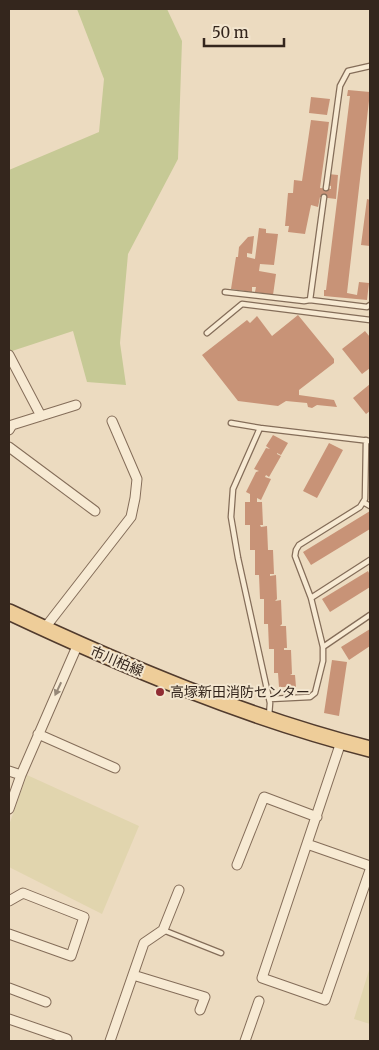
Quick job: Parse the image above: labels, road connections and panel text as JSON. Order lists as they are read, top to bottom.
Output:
{
  "streets": {
    "main road": ["市川柏線"]
  },
  "places": ["高塚新田消防センター"],
  "scale_bar": "50 m"
}
